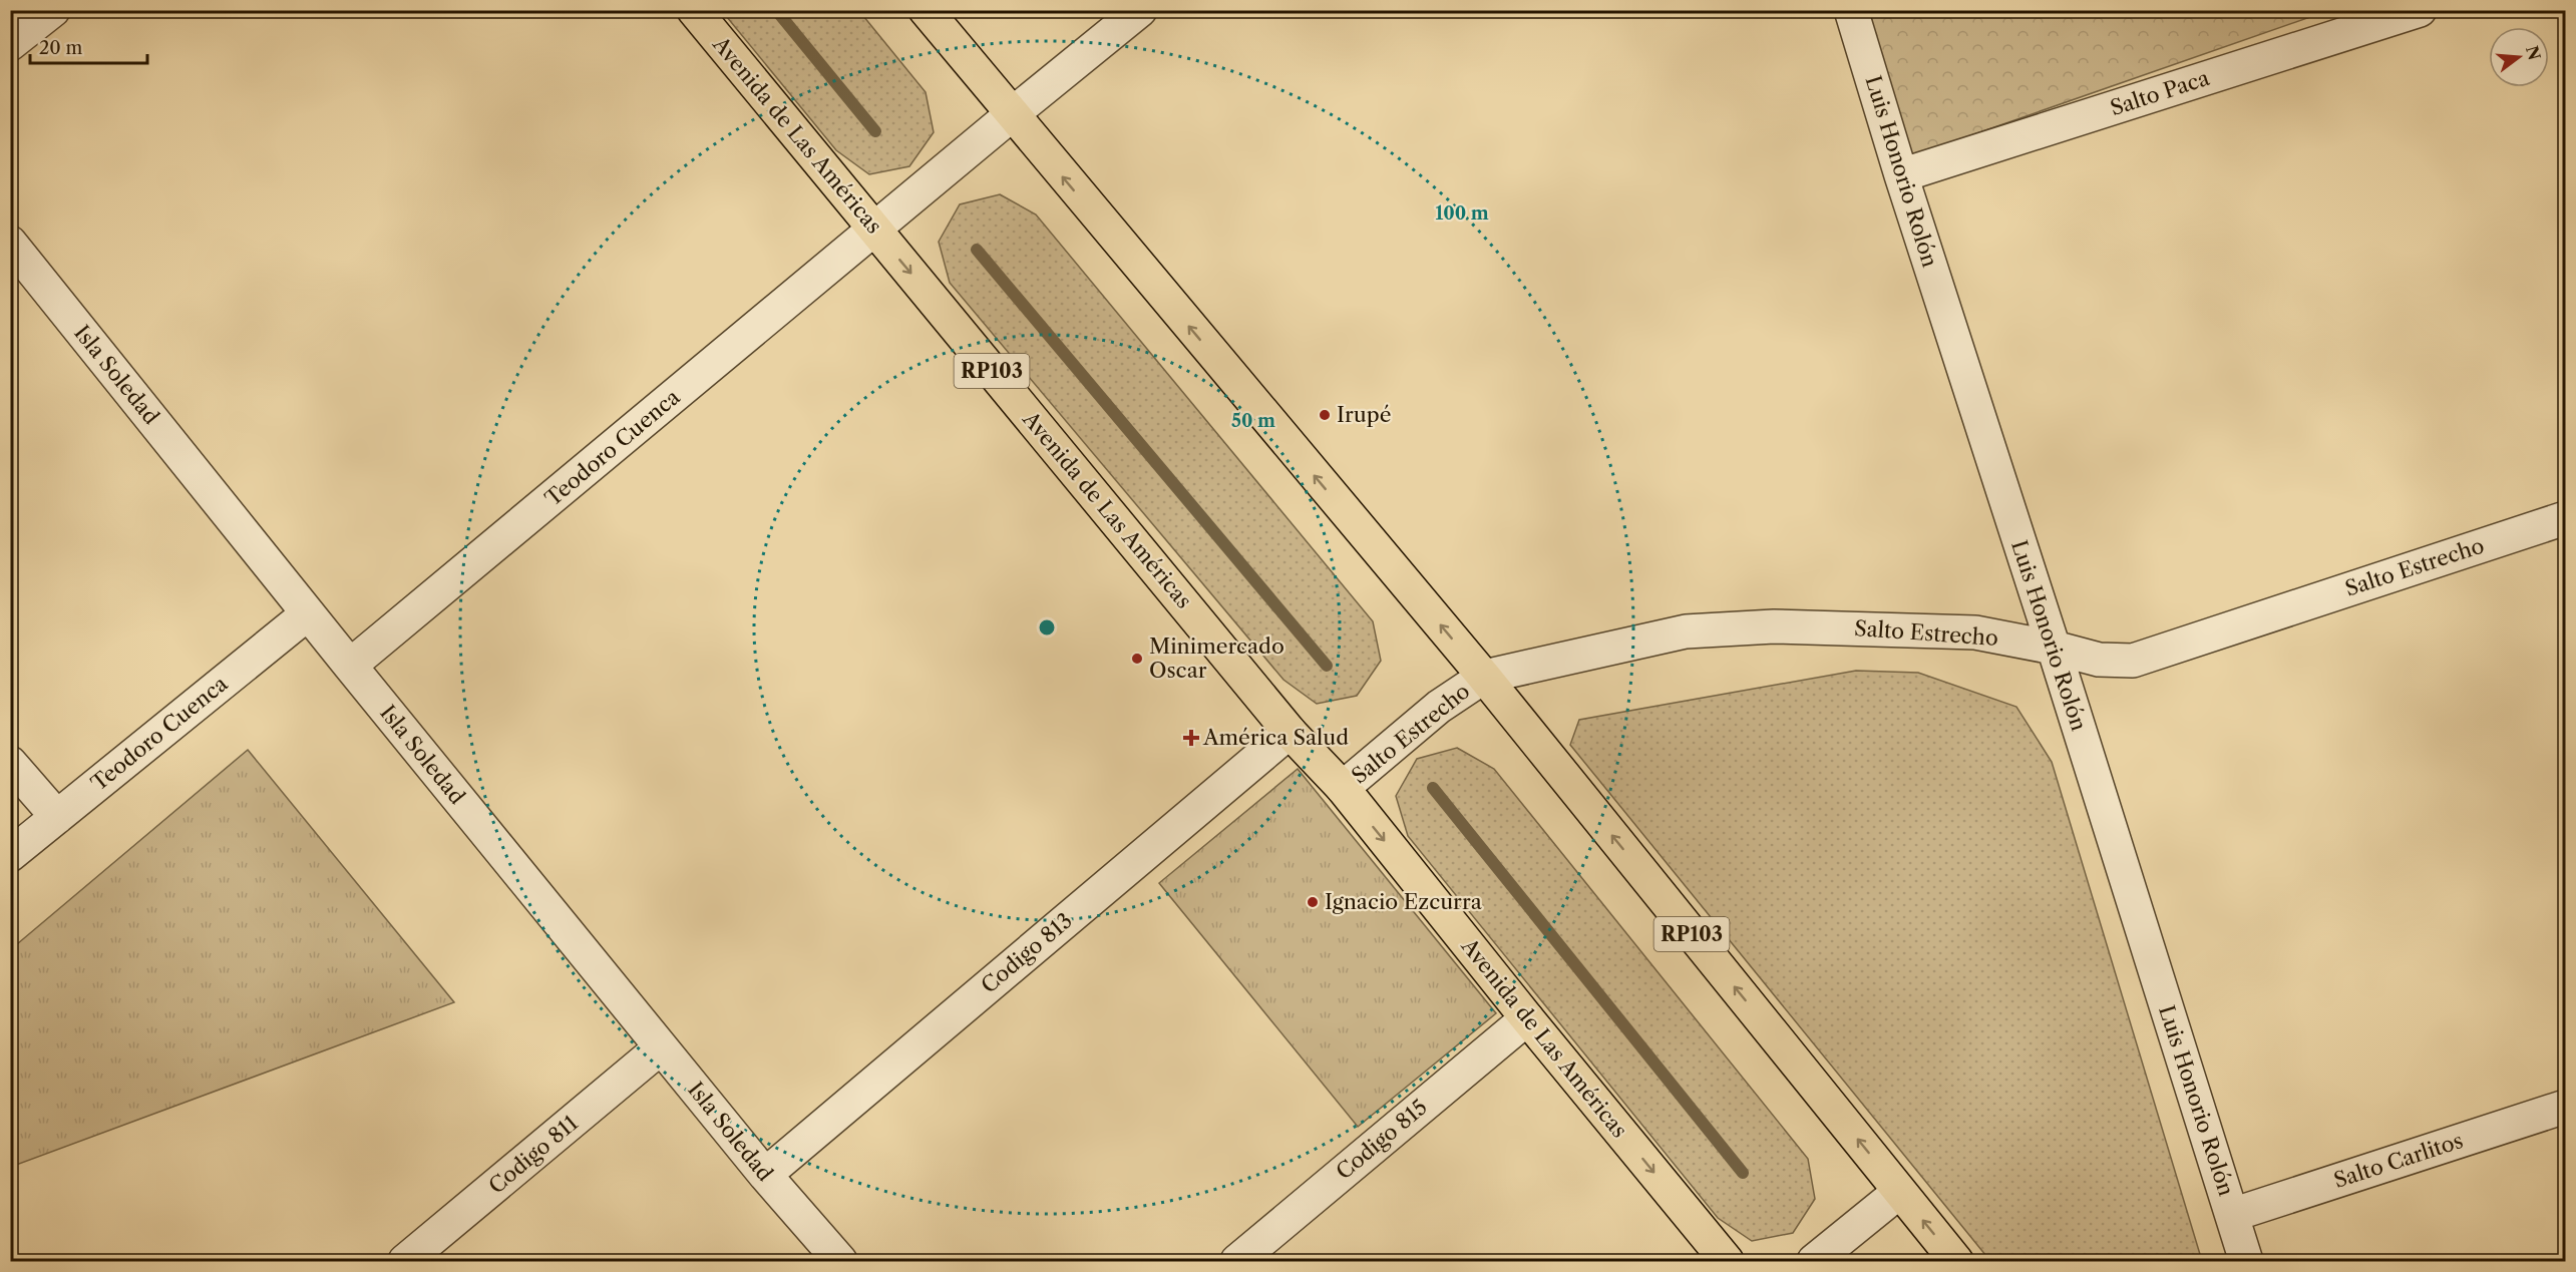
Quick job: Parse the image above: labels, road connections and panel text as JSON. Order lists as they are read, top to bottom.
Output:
{
  "streets": {
    "main road": ["Avenida de Las Américas", "RP103"],
    "street": [
      "Salto Paca",
      "Luis Honorio Rolón",
      "Isla Soledad",
      "Teodoro Cuenca",
      "Salto Estrecho",
      "Codigo 813",
      "Codigo 815",
      "Codigo 811",
      "Salto Carlitos"
    ]
  },
  "crossings": [
    ["Salto Paca", "Luis Honorio Rolón"],
    ["Avenida de Las Américas", "Teodoro Cuenca"],
    ["Avenida de Las Américas", "Salto Estrecho"],
    ["Avenida de Las Américas", "Codigo 813"],
    ["Avenida de Las Américas", "Codigo 815"],
    ["Luis Honorio Rolón", "Salto Estrecho"],
    ["Luis Honorio Rolón", "Salto Carlitos"],
    ["RP103", "Teodoro Cuenca"],
    ["RP103", "Salto Estrecho"],
    ["Isla Soledad", "Teodoro Cuenca"],
    ["Isla Soledad", "Codigo 813"],
    ["Isla Soledad", "Codigo 811"]
  ],
  "places": {
    "other": ["Irupé", "Minimercado Oscar", "Ignacio Ezcurra"],
    "health": ["América Salud"]
  },
  "scale_bar": "20 m",
  "north": "right",
  "rings": ["100 m", "50 m"]
}
